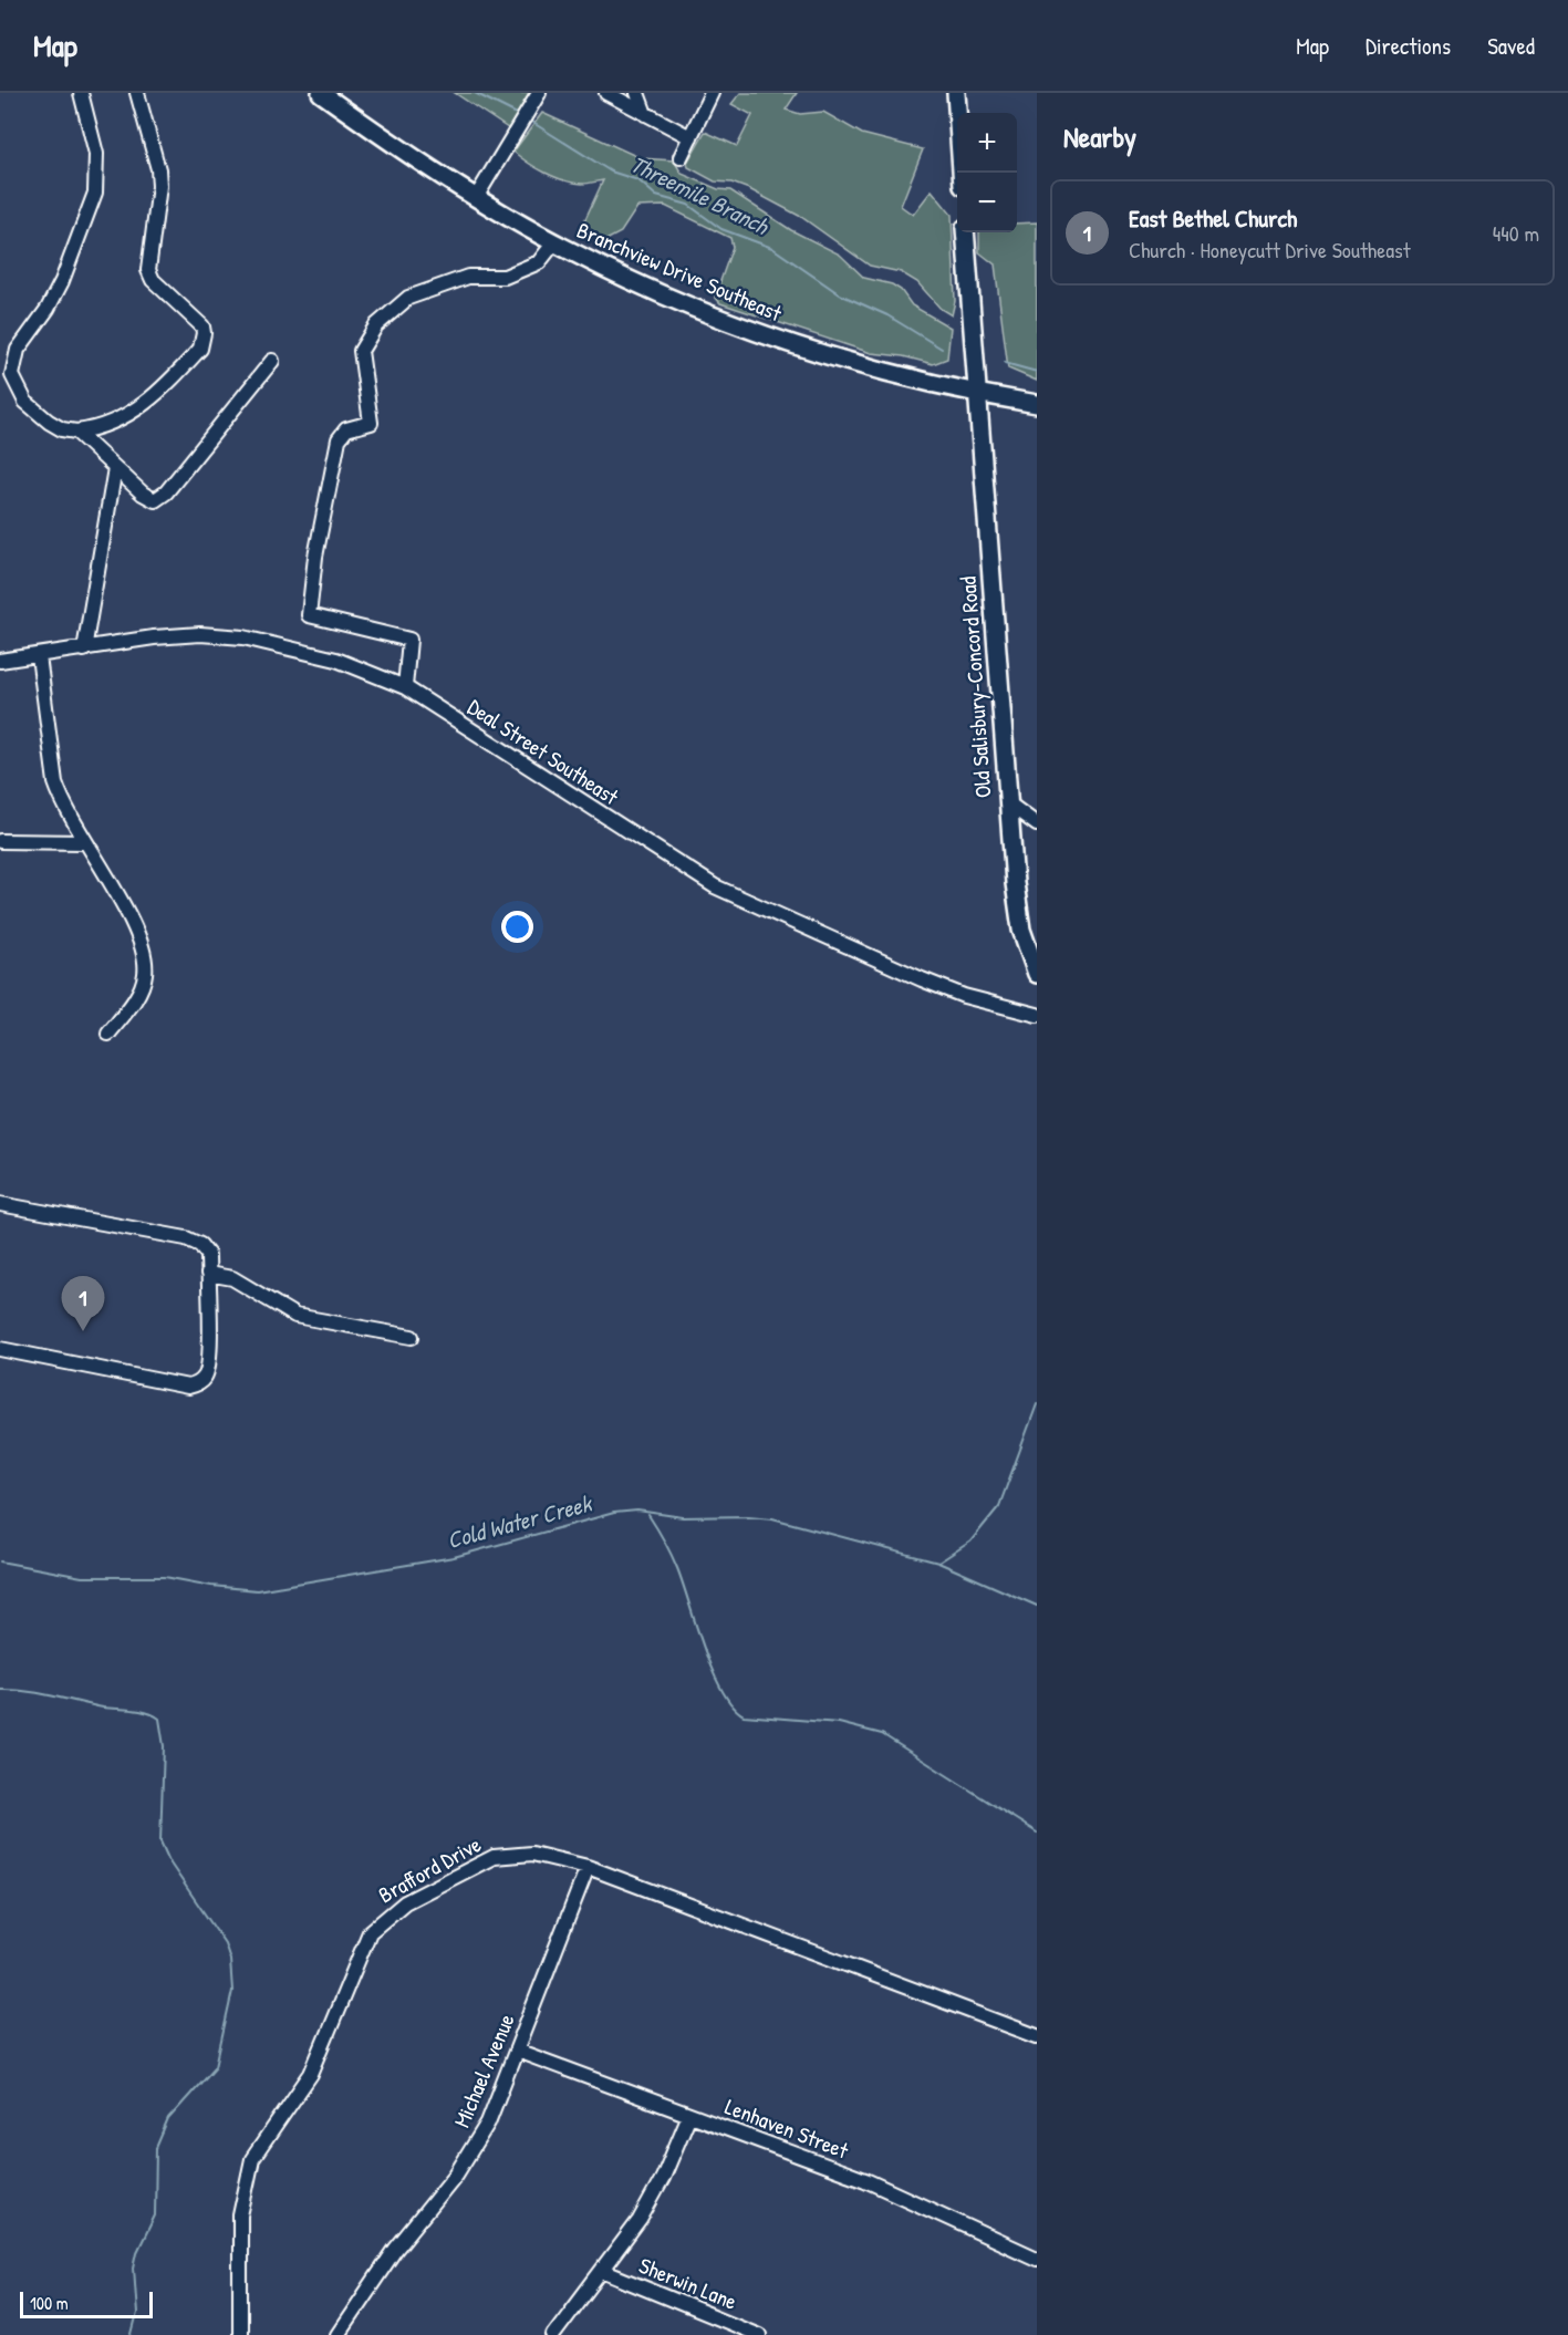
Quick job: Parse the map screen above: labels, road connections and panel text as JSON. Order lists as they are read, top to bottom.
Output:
{
  "streets": {
    "main road": ["Branchview Drive Southeast", "Old Salisbury-Concord Road"],
    "street": [
      "Deal Street Southeast",
      "Brafford Drive",
      "Michael Avenue",
      "Lenhaven Street",
      "Sherwin Lane"
    ]
  },
  "crossings": [
    ["Branchview Drive Southeast", "Old Salisbury-Concord Road"],
    ["Brafford Drive", "Michael Avenue"],
    ["Michael Avenue", "Lenhaven Street"]
  ],
  "water": ["Threemile Branch", "Cold Water Creek"],
  "scale_bar": "100 m",
  "page": {
    "header": "Map",
    "nav": ["Map", "Directions", "Saved"],
    "heading": "Nearby",
    "map_buttons": ["+", "−"],
    "list": [
      {
        "mark": "1",
        "name": "East Bethel Church",
        "note": "Church · Honeycutt Drive Southeast",
        "value": "440 m"
      }
    ],
    "pins": "1",
    "scale": "100 m"
  }
}
